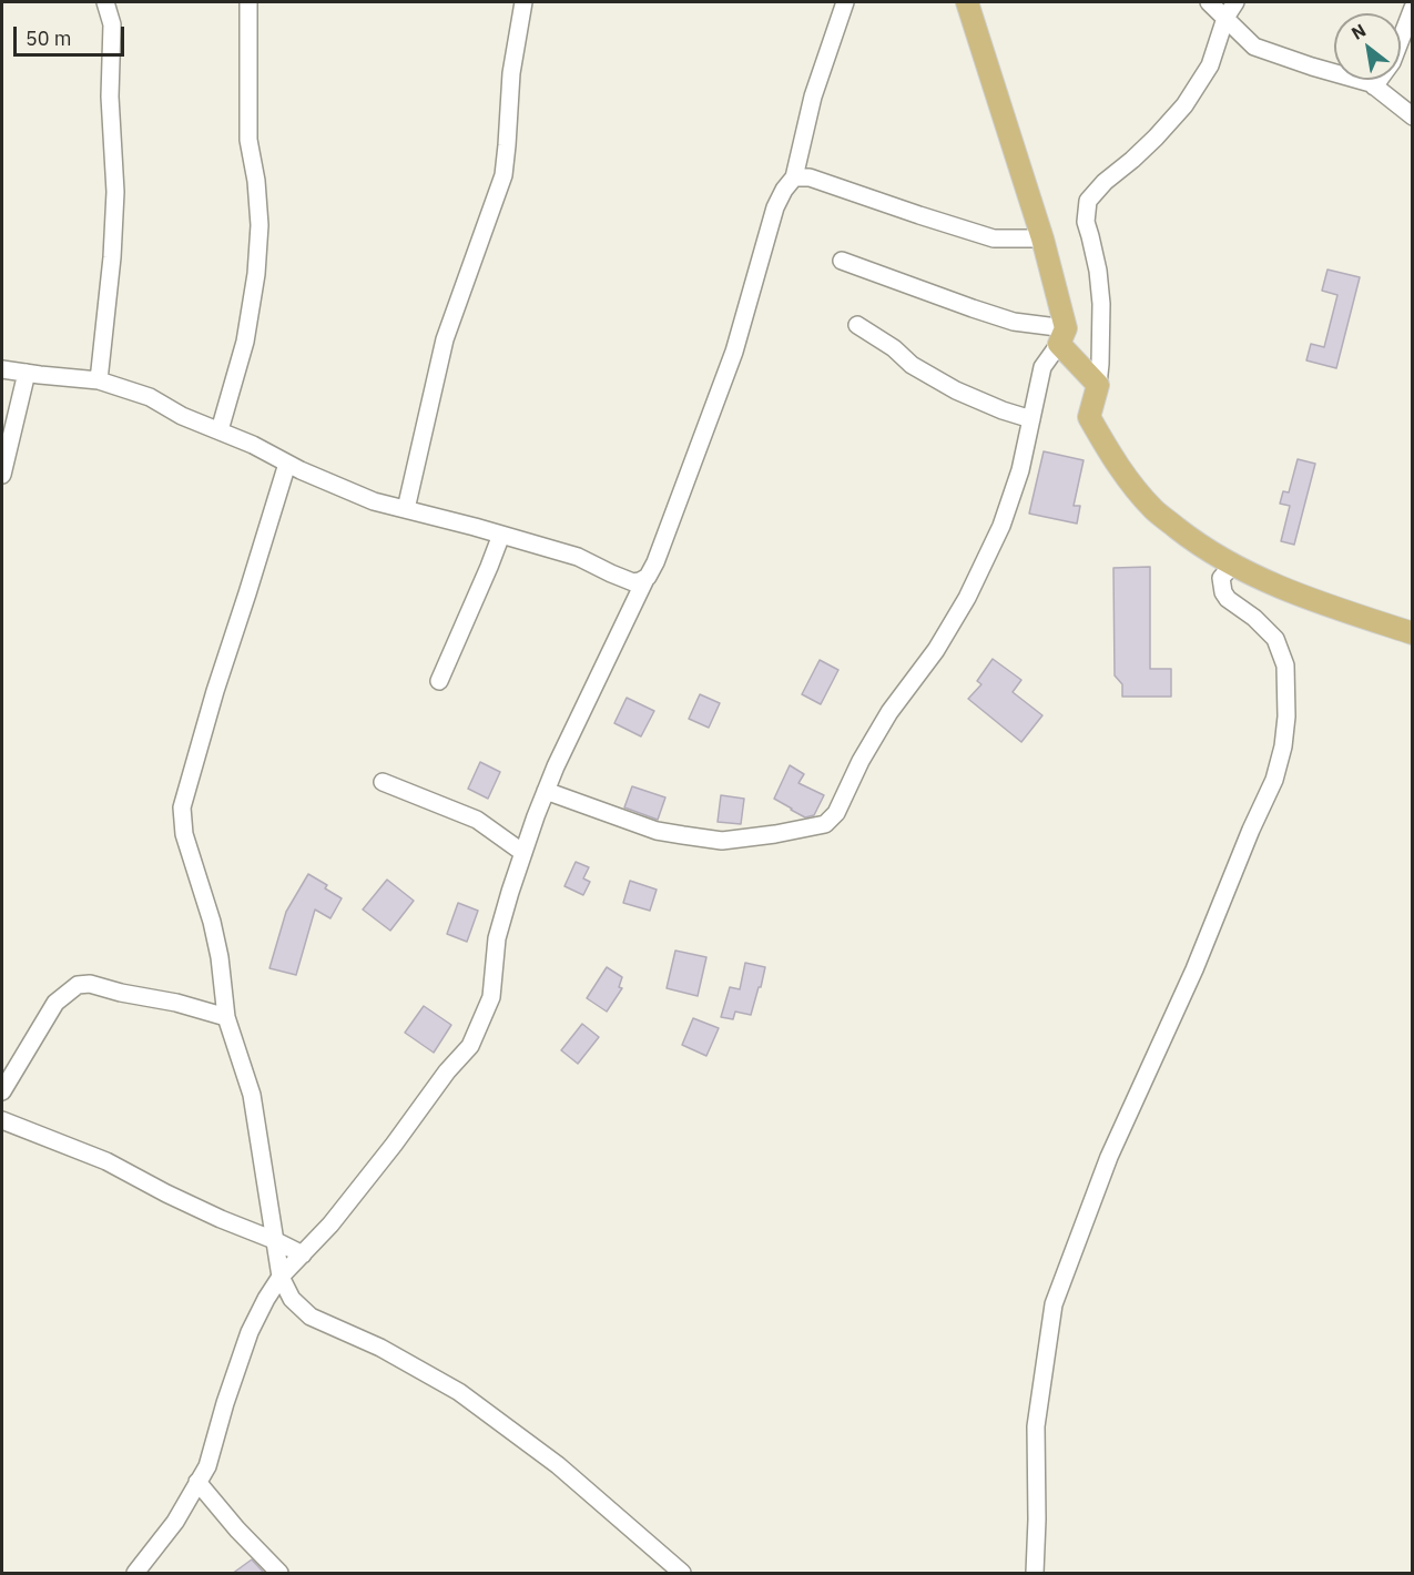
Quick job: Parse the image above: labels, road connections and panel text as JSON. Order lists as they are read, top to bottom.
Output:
{
  "scale_bar": "50 m",
  "north": "top left"
}
